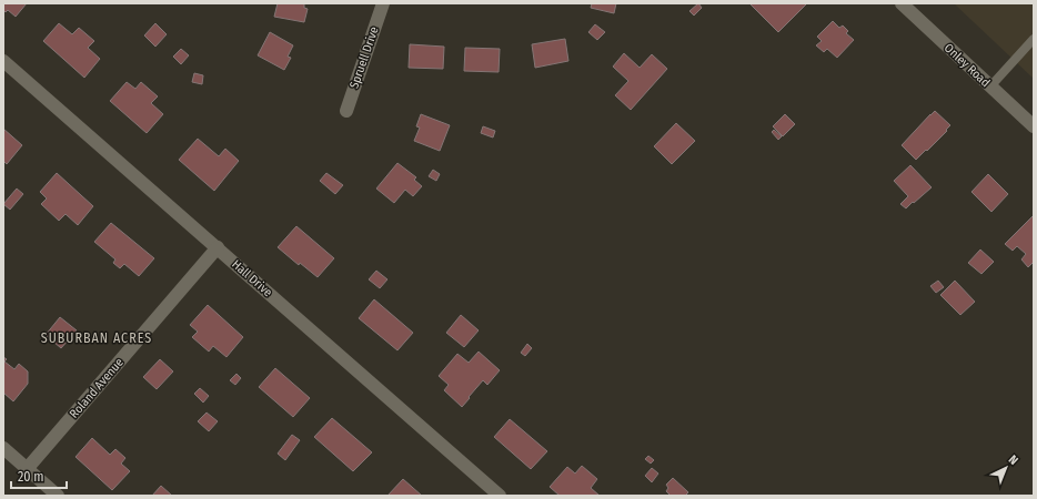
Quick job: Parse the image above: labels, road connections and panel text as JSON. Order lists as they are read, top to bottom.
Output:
{
  "streets": {
    "street": [
      "Spruell Drive",
      "Onley Road",
      "Hall Drive",
      "Roland Avenue"
    ]
  },
  "crossings": [
    ["Hall Drive", "Roland Avenue"]
  ],
  "districts": ["SUBURBAN ACRES"],
  "scale_bar": "20 m",
  "north": "top right"
}
